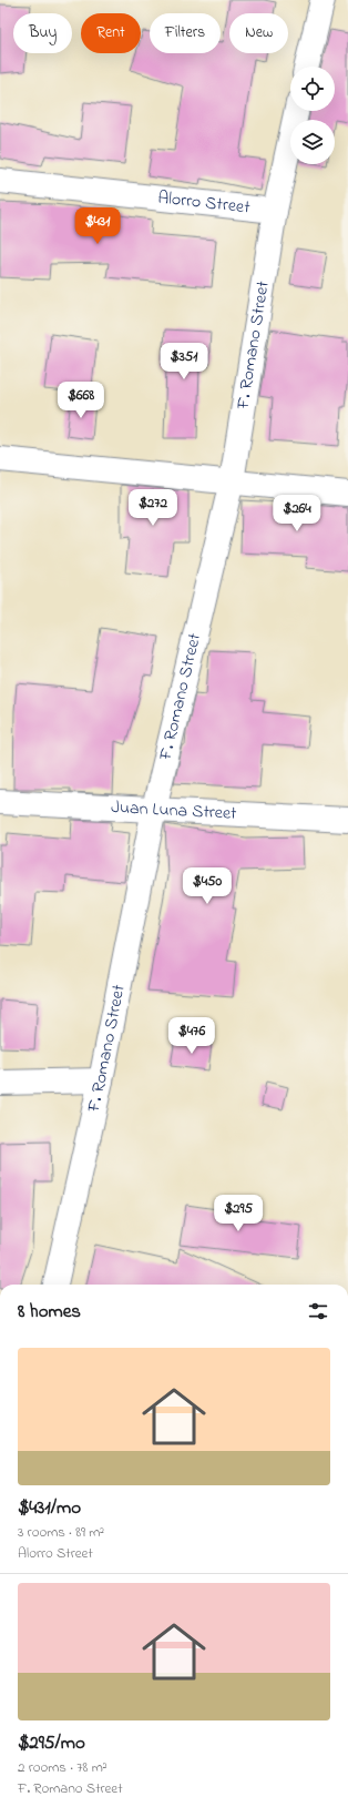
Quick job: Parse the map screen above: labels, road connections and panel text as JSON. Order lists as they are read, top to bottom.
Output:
{
  "streets": {
    "street": ["Alorro Street", "F. Romano Street", "Juan Luna Street"]
  },
  "crossings": [
    ["Alorro Street", "F. Romano Street"],
    ["F. Romano Street", "Juan Luna Street"]
  ],
  "page": {
    "chip": [
      "Buy",
      "Rent",
      "Filters",
      "New"
    ],
    "price": [
      "$431",
      "$351",
      "$668",
      "$272",
      "$264",
      "$450",
      "$476",
      "$295"
    ],
    "heading": "8 homes",
    "list": [
      {
        "name": "$431/mo",
        "note": "3 rooms · 89 m² · Alorro Street"
      },
      {
        "name": "$295/mo",
        "note": "2 rooms · 78 m² · F. Romano Street"
      }
    ]
  }
}
